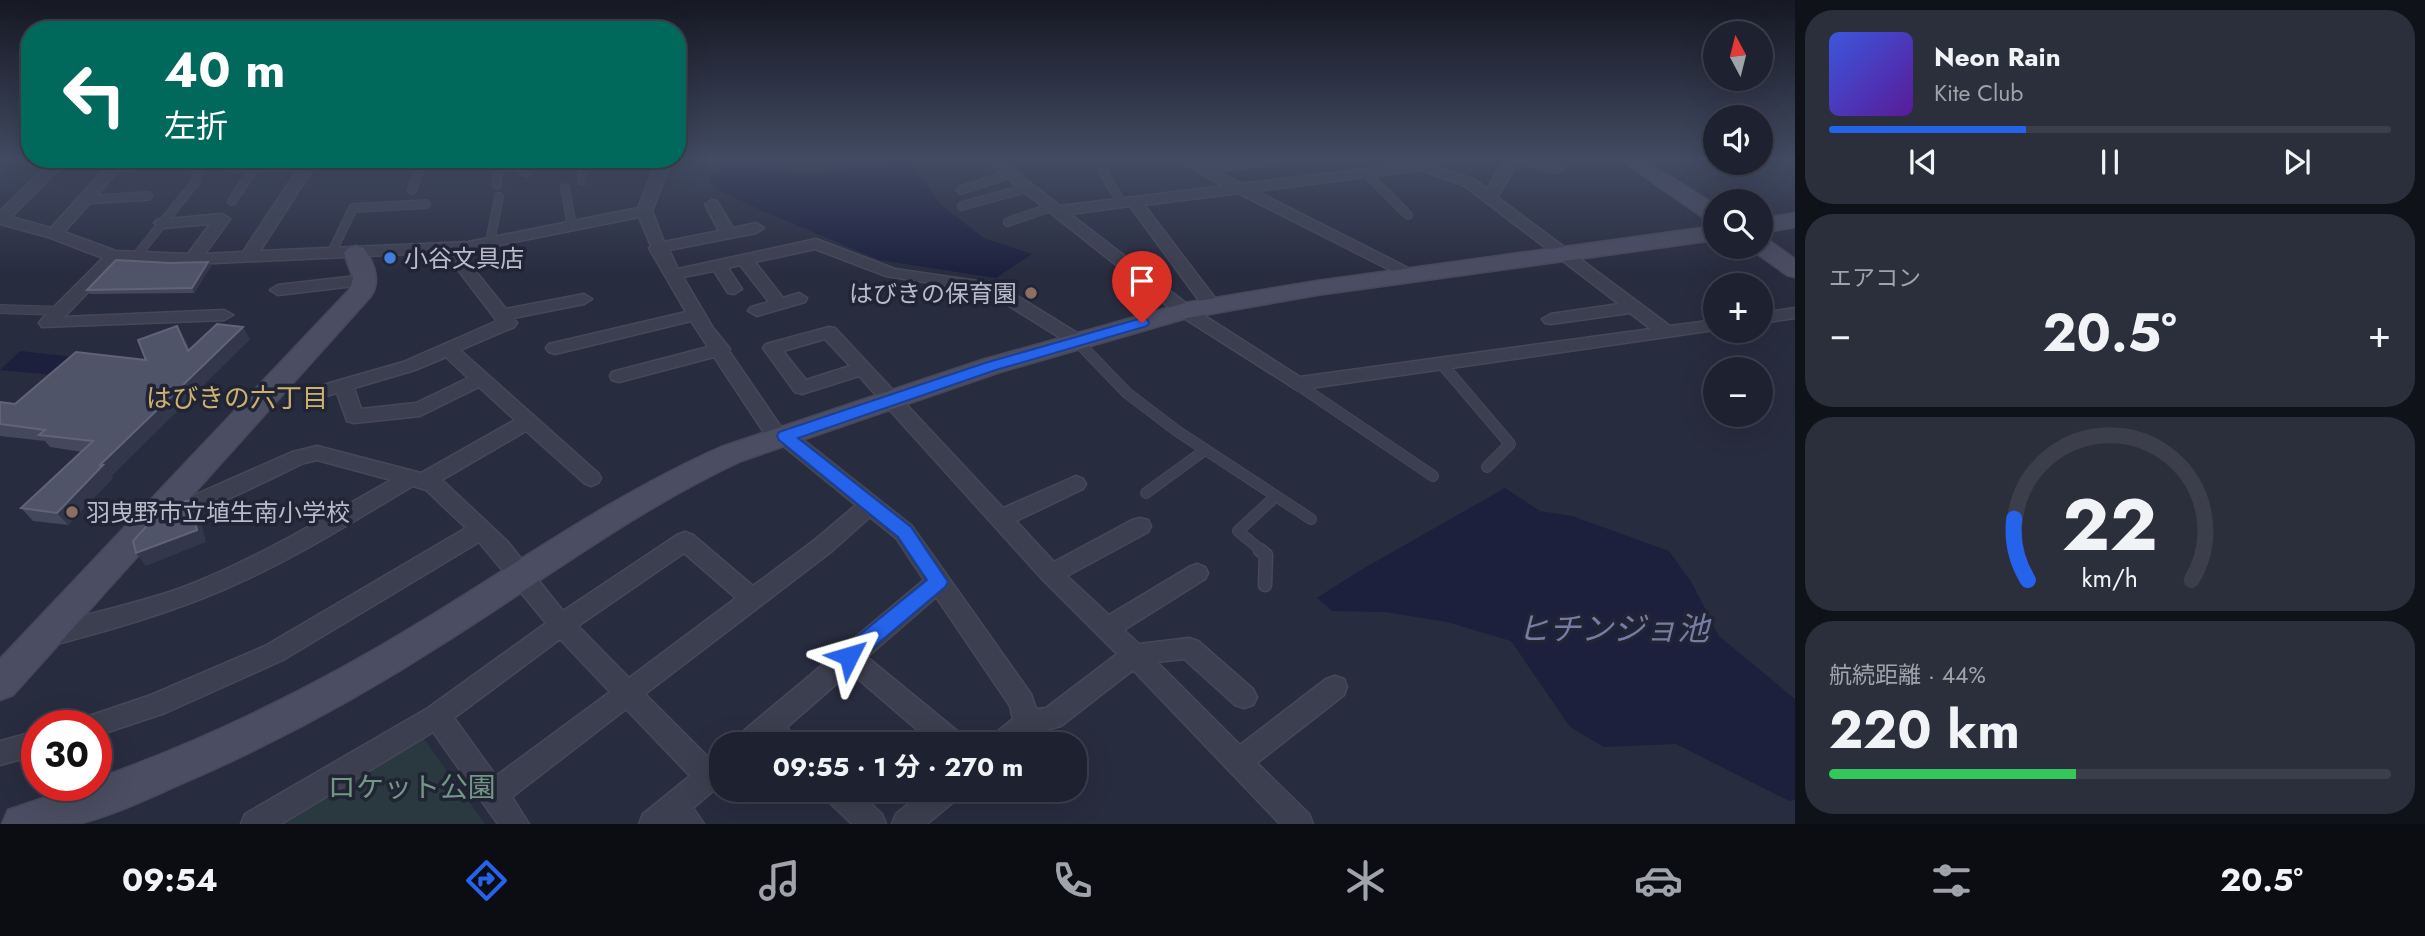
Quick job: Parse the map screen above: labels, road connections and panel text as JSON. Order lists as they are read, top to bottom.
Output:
{
  "districts": ["はびきの六丁目"],
  "water": ["ヒチンジョ池"],
  "parks": ["ロケット公園"],
  "places": ["小谷文具店", "はびきの保育園", "羽曳野市立埴生南小学校"],
  "north": "top",
  "page": {
    "map_buttons": ["+", "−"],
    "turn": ["40 m", "左折"],
    "song": ["Neon Rain", "Kite Club"],
    "tile": [
      "エアコン",
      ["航続距離 · 44%", "220 km"]
    ],
    "heat": ["−", "20.5°", "+"],
    "limit": "30",
    "trip": "09:55 · 1 分 · 270 m",
    "tabs": ["09:54", "20.5°"],
    "gauge": ["22", "km/h"]
  }
}
